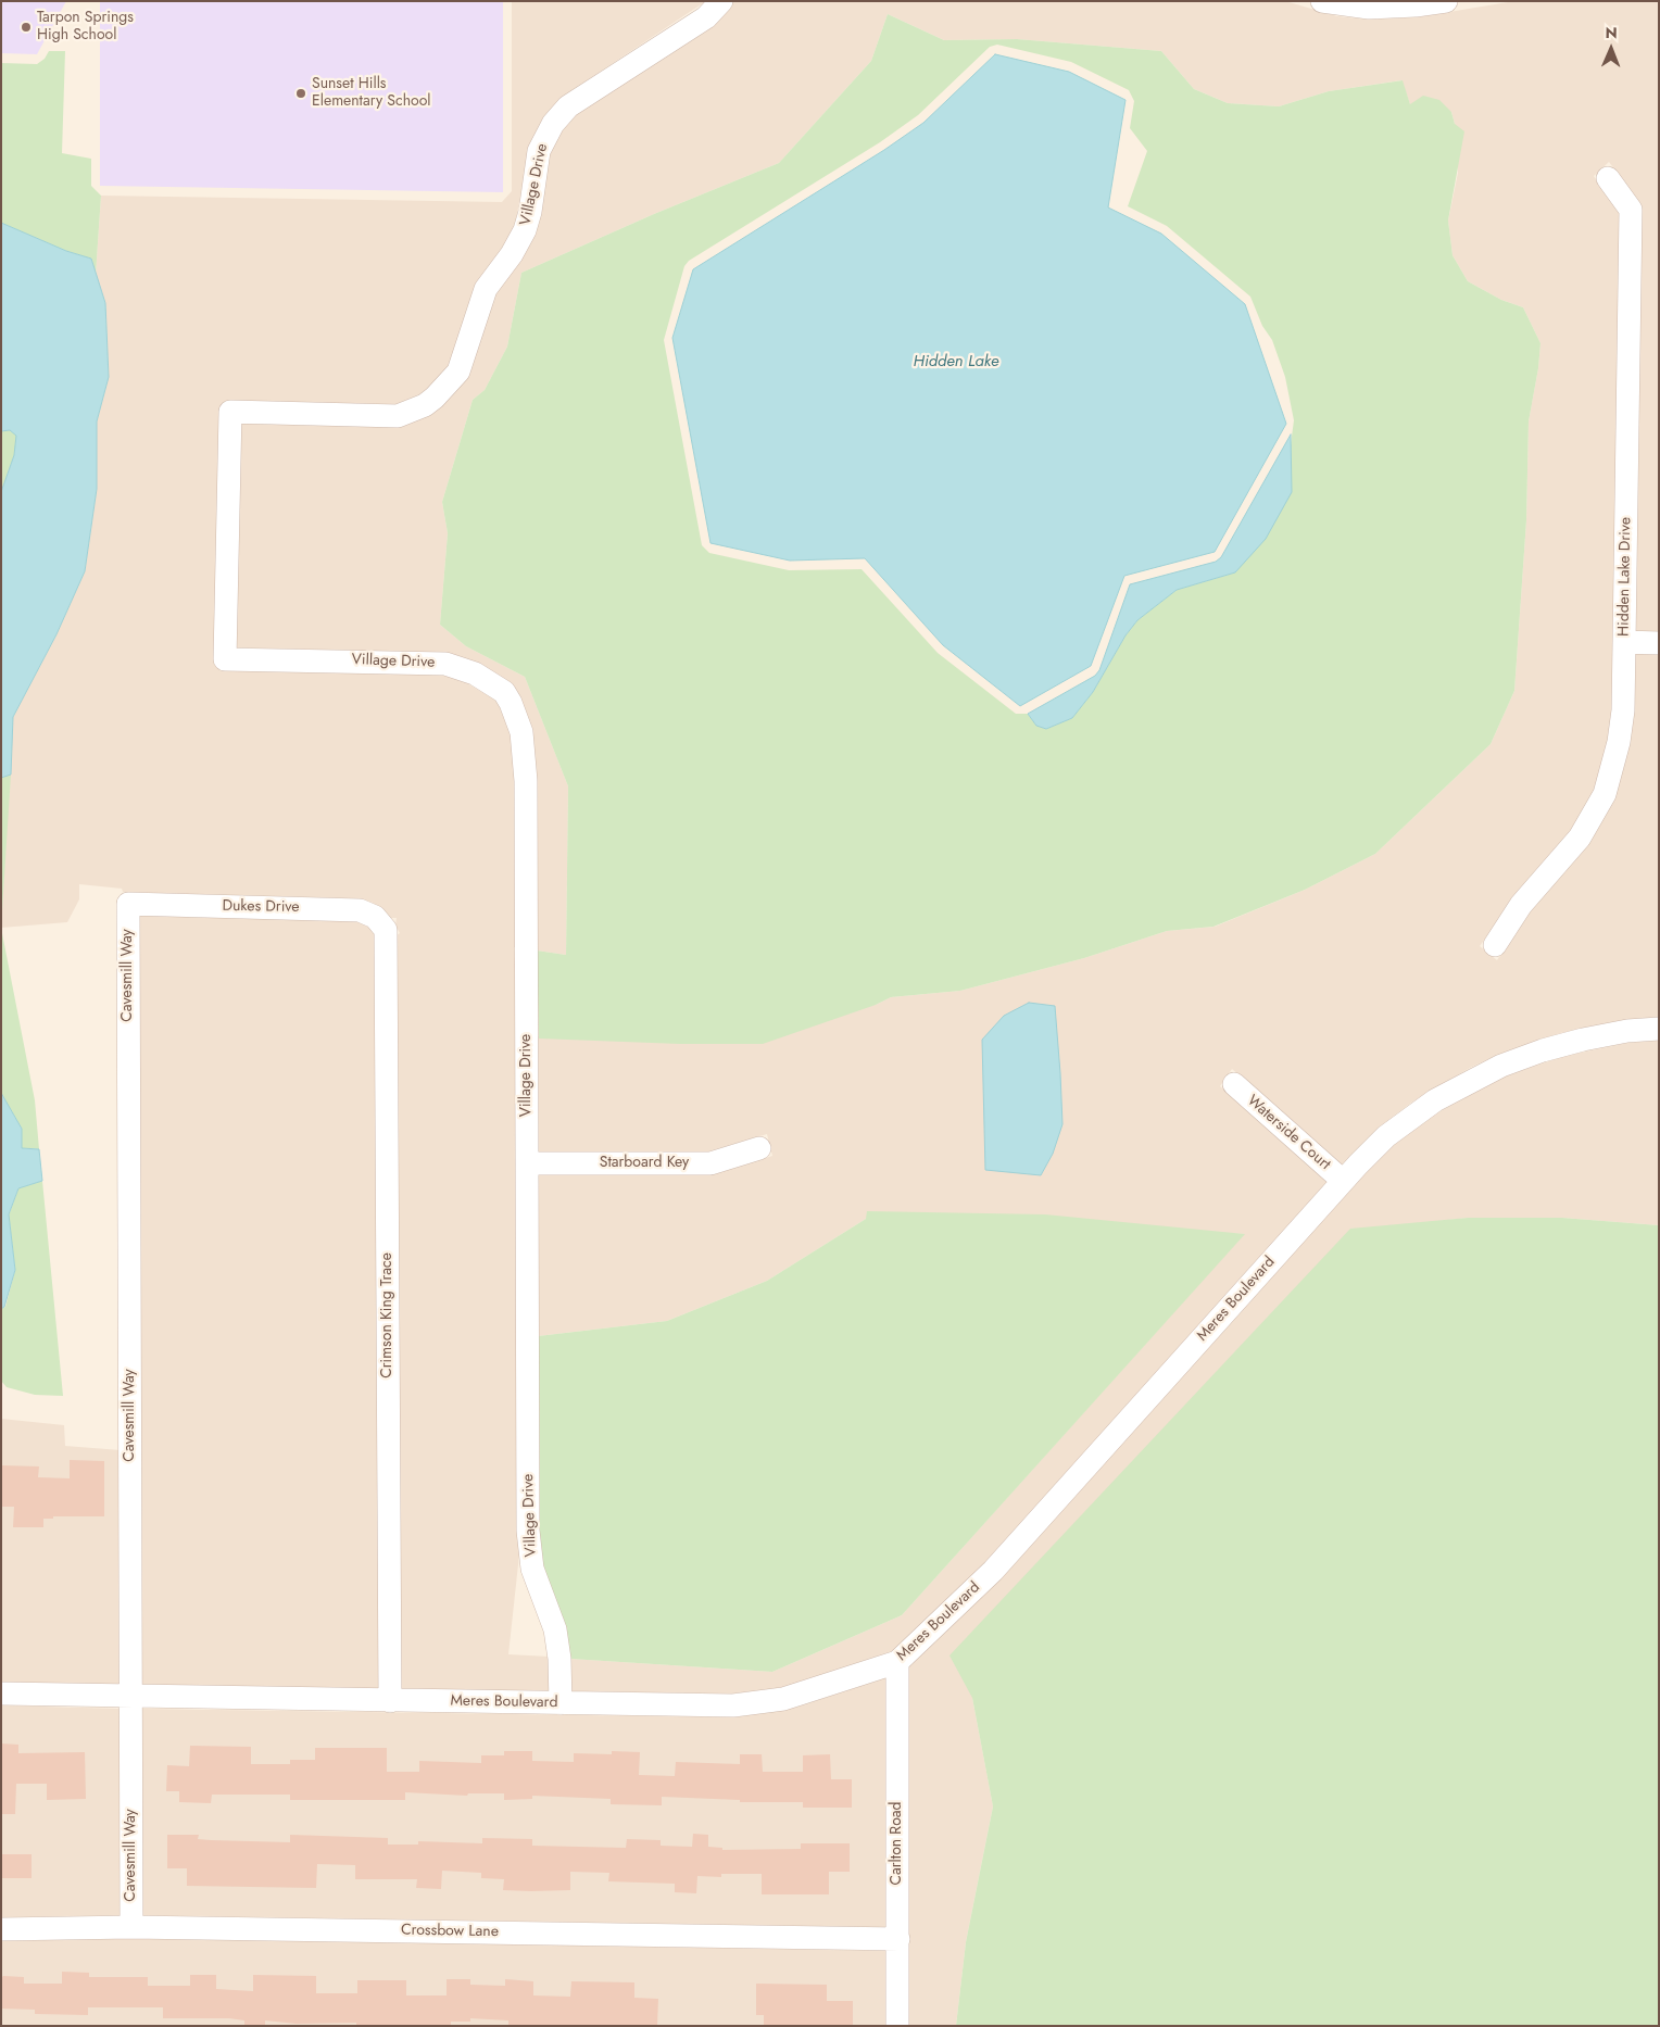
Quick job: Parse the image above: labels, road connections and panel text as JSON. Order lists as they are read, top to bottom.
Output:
{
  "streets": {
    "street": [
      "Village Drive",
      "Hidden Lake Drive",
      "Dukes Drive",
      "Cavesmill Way",
      "Waterside Court",
      "Starboard Key",
      "Meres Boulevard",
      "Crimson King Trace",
      "Carlton Road",
      "Crossbow Lane"
    ]
  },
  "crossings": [
    ["Village Drive", "Starboard Key"],
    ["Village Drive", "Meres Boulevard"],
    ["Dukes Drive", "Cavesmill Way"],
    ["Dukes Drive", "Crimson King Trace"],
    ["Cavesmill Way", "Meres Boulevard"],
    ["Cavesmill Way", "Crossbow Lane"],
    ["Waterside Court", "Meres Boulevard"],
    ["Meres Boulevard", "Crimson King Trace"],
    ["Meres Boulevard", "Carlton Road"],
    ["Carlton Road", "Crossbow Lane"]
  ],
  "water": ["Hidden Lake"],
  "places": ["Tarpon Springs High School", "Sunset Hills Elementary School"],
  "north": "top"
}
